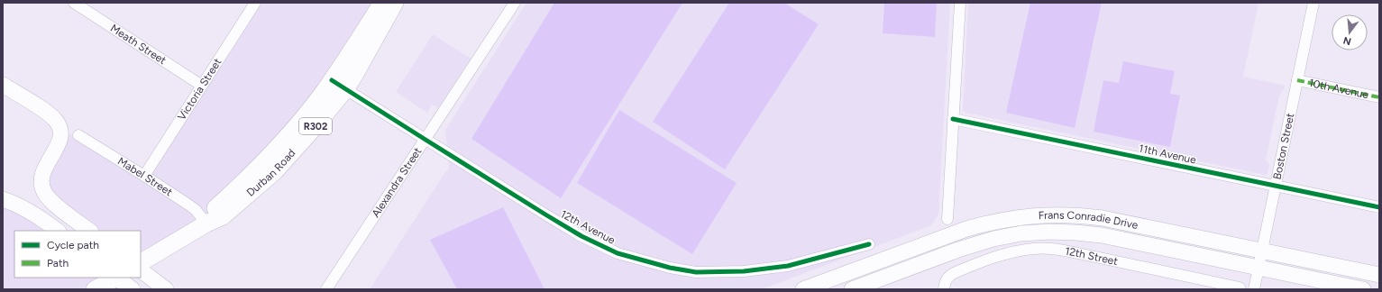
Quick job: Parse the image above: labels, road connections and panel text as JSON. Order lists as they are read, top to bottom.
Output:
{
  "streets": {
    "main road": ["R302", "Durban Road", "Frans Conradie Drive"],
    "street": [
      "Meath Street",
      "Victoria Street",
      "10th Avenue",
      "Boston Street",
      "11th Avenue",
      "Mabel Street",
      "Alexandra Street",
      "12th Avenue",
      "12th Street"
    ]
  },
  "crossings": [
    ["Meath Street", "Victoria Street"],
    ["Victoria Street", "Mabel Street"],
    ["10th Avenue", "Boston Street"],
    ["Boston Street", "11th Avenue"],
    ["Boston Street", "Frans Conradie Drive"],
    ["Durban Road", "Mabel Street"],
    ["Durban Road", "12th Avenue"],
    ["Alexandra Street", "12th Avenue"]
  ],
  "legend": ["Cycle path", "Path"],
  "north": "bottom"
}
